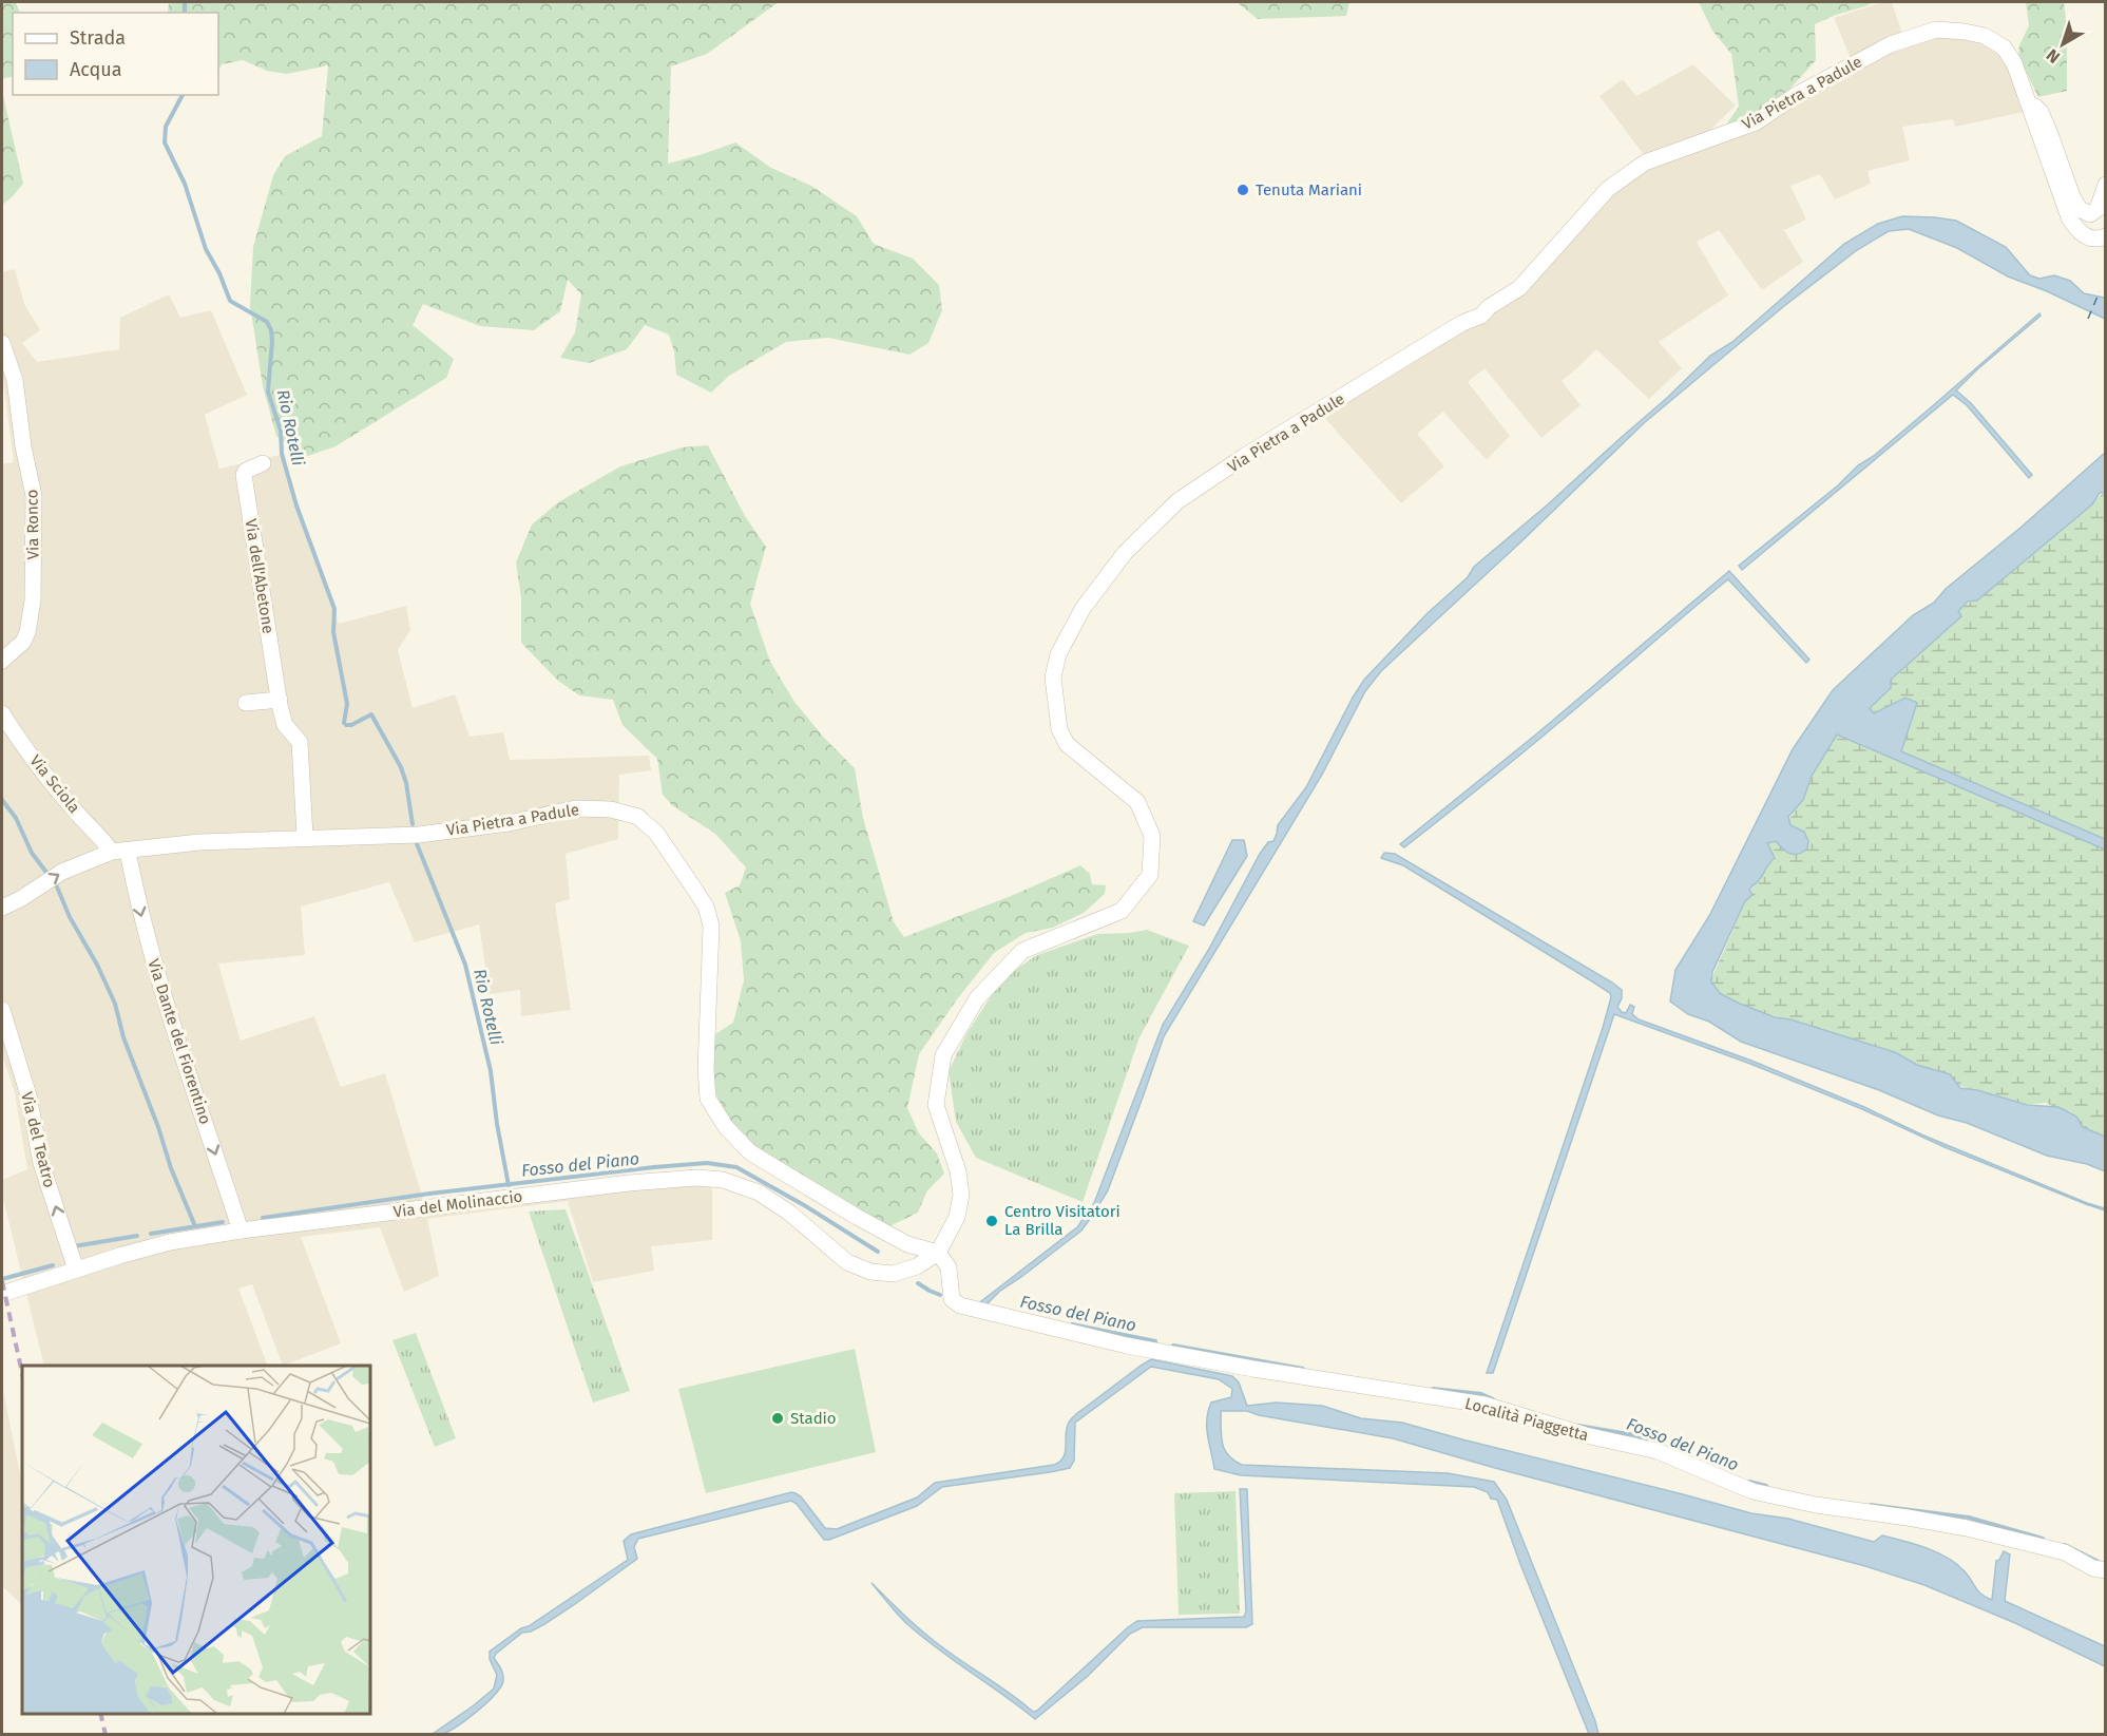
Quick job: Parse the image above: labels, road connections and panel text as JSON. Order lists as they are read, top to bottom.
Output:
{
  "streets": {
    "street": [
      "Via Pietra a Padule",
      "Via Ronco",
      "Via dell'Abetone",
      "Via Sciola",
      "Via Dante del Fiorentino",
      "Via del Teatro",
      "Via del Molinaccio",
      "Località Piaggetta"
    ]
  },
  "crossings": [
    ["Via Pietra a Padule", "Via dell'Abetone"],
    ["Via Pietra a Padule", "Via Sciola"],
    ["Via Pietra a Padule", "Via Dante del Fiorentino"],
    ["Via Pietra a Padule", "Via del Molinaccio"],
    ["Via Pietra a Padule", "Località Piaggetta"],
    ["Via Sciola", "Via Dante del Fiorentino"],
    ["Via Dante del Fiorentino", "Via del Molinaccio"],
    ["Via del Teatro", "Via del Molinaccio"],
    ["Via del Molinaccio", "Località Piaggetta"]
  ],
  "one_way": ["Via Dante del Fiorentino", "Via del Teatro"],
  "water": ["Rio Rotelli", "Fosso del Piano"],
  "places": ["Tenuta Mariani", "Centro Visitatori La Brilla", "Stadio"],
  "legend": ["Strada", "Acqua"],
  "north": "bottom left"
}
